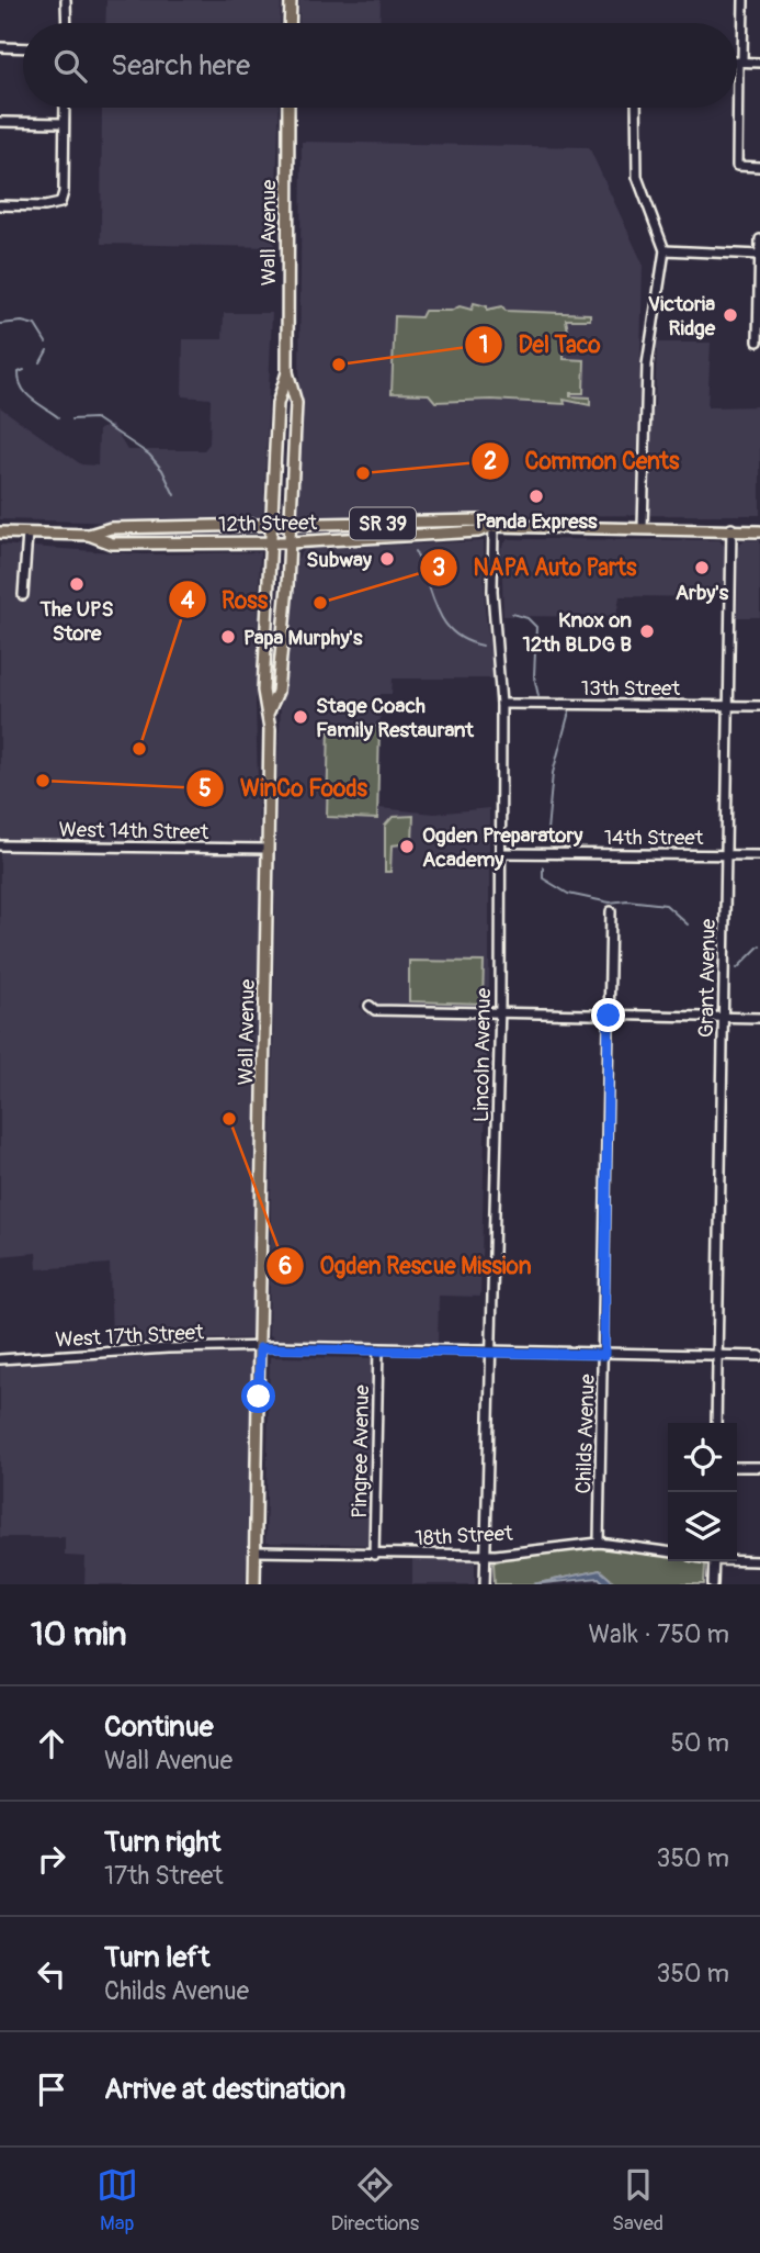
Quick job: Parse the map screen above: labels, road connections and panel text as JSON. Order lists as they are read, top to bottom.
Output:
{
  "streets": {
    "main road": ["Wall Avenue", "12th Street", "SR 39"],
    "street": [
      "13th Street",
      "West 14th Street",
      "14th Street",
      "Grant Avenue",
      "Lincoln Avenue",
      "West 17th Street",
      "Childs Avenue",
      "Pingree Avenue",
      "18th Street"
    ]
  },
  "crossings": [
    ["Wall Avenue", "12th Street"],
    ["Wall Avenue", "West 14th Street"],
    ["Wall Avenue", "West 17th Street"],
    ["Wall Avenue", "18th Street"],
    ["12th Street", "Grant Avenue"],
    ["12th Street", "Lincoln Avenue"],
    ["13th Street", "Grant Avenue"],
    ["13th Street", "Lincoln Avenue"],
    ["14th Street", "Grant Avenue"],
    ["14th Street", "Lincoln Avenue"],
    ["Grant Avenue", "West 17th Street"],
    ["Lincoln Avenue", "West 17th Street"],
    ["Lincoln Avenue", "18th Street"],
    ["West 17th Street", "Childs Avenue"],
    ["West 17th Street", "Pingree Avenue"],
    ["Childs Avenue", "18th Street"],
    ["Pingree Avenue", "18th Street"]
  ],
  "places": [
    "Victoria Ridge",
    "Del Taco",
    "Common Cents",
    "Panda Express",
    "Subway",
    "Arby's",
    "The UPS Store",
    "NAPA Auto Parts",
    "Knox on 12th BLDG B",
    "Papa Murphy's",
    "Stage Coach Family Restaurant",
    "Ross",
    "WinCo Foods",
    "Ogden Preparatory Academy",
    "Ogden Rescue Mission"
  ],
  "page": {
    "search": "Search here",
    "heading": ["10 min", "Walk · 750 m"],
    "list": [
      ["Continue", "Wall Avenue", "50 m"],
      ["Turn right", "17th Street", "350 m"],
      ["Turn left", "Childs Avenue", "350 m"],
      "Arrive at destination"
    ],
    "nav": ["Map", "Directions", "Saved"]
  }
}
